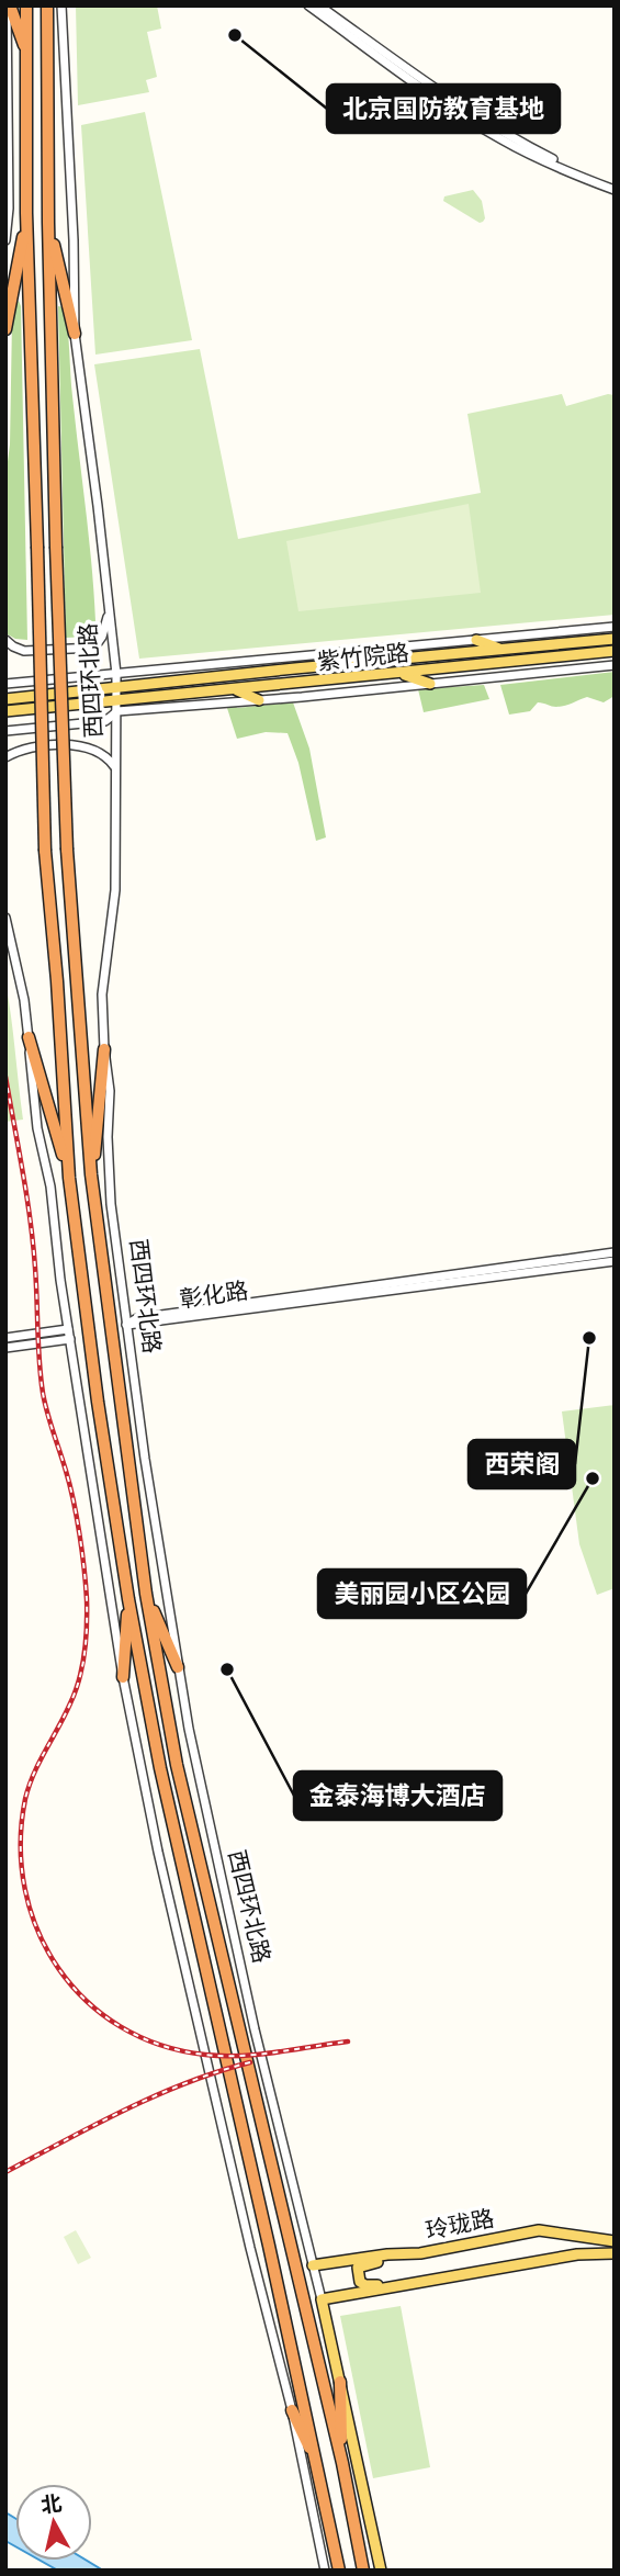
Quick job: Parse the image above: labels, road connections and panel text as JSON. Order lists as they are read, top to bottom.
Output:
{
  "streets": {
    "highway": ["西四环北路"],
    "main road": ["紫竹院路", "玲珑路"],
    "street": ["彰化路"]
  },
  "crossings": [
    ["紫竹院路", "西四环北路"],
    ["西四环北路", "彰化路"],
    ["西四环北路", "玲珑路"]
  ],
  "places": [
    "北京国防教育基地",
    "西荣阁",
    "美丽园小区公园",
    "金泰海博大酒店"
  ],
  "north": "top"
}
